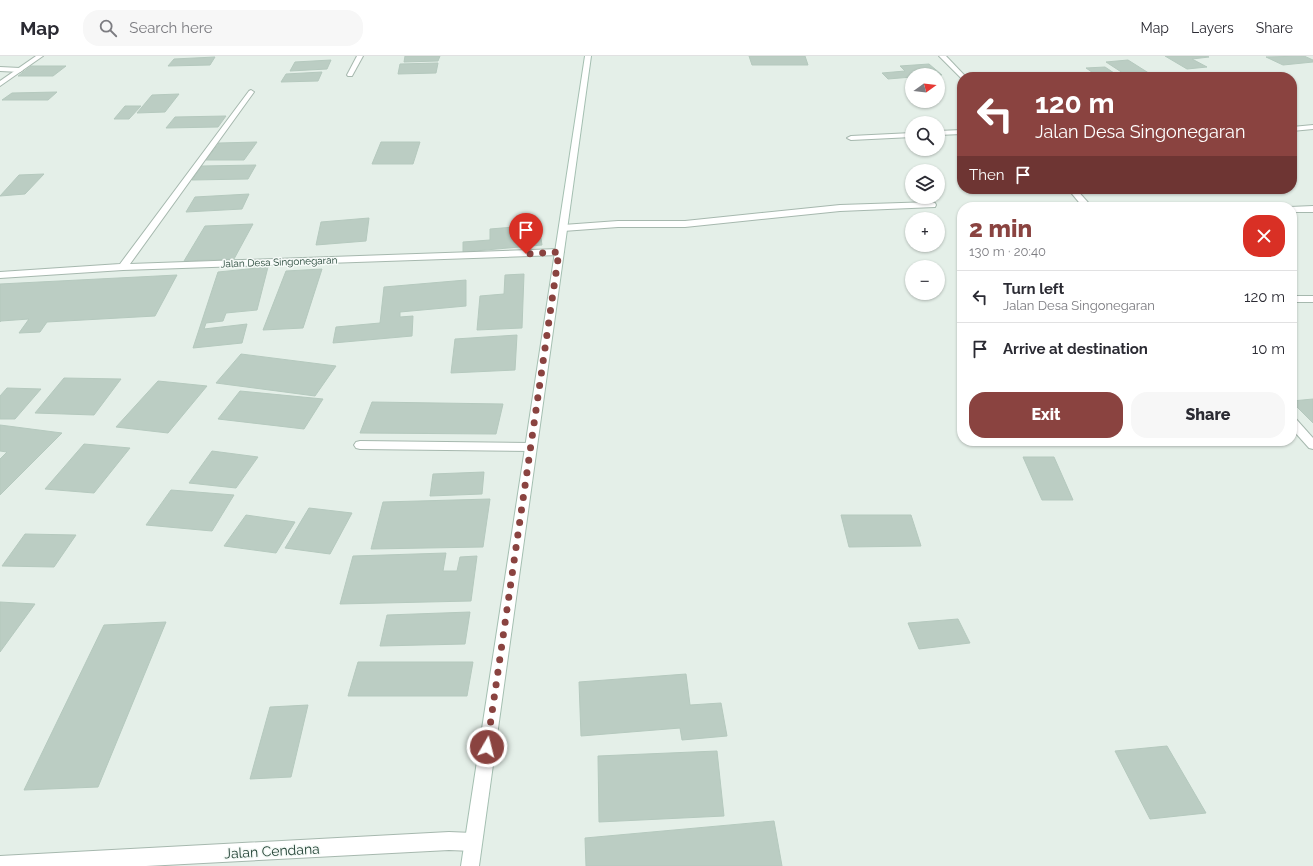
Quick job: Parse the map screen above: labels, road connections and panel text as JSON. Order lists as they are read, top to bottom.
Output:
{
  "streets": {
    "street": ["Jalan Desa Singonegaran", "Jalan Cendana"]
  },
  "north": "right",
  "page": {
    "header": "Map",
    "search": "Search here",
    "nav": ["Map", "Layers", "Share"],
    "map_buttons": ["+", "−"],
    "turn": ["120 m", "Jalan Desa Singonegaran"],
    "then": "Then",
    "heading": ["2 min", "130 m · 20:40"],
    "list": [
      {
        "name": "Turn left",
        "note": "Jalan Desa Singonegaran",
        "value": "120 m"
      },
      {
        "name": "Arrive at destination",
        "value": "10 m"
      }
    ],
    "buttons": ["Exit", "Share"]
  }
}
